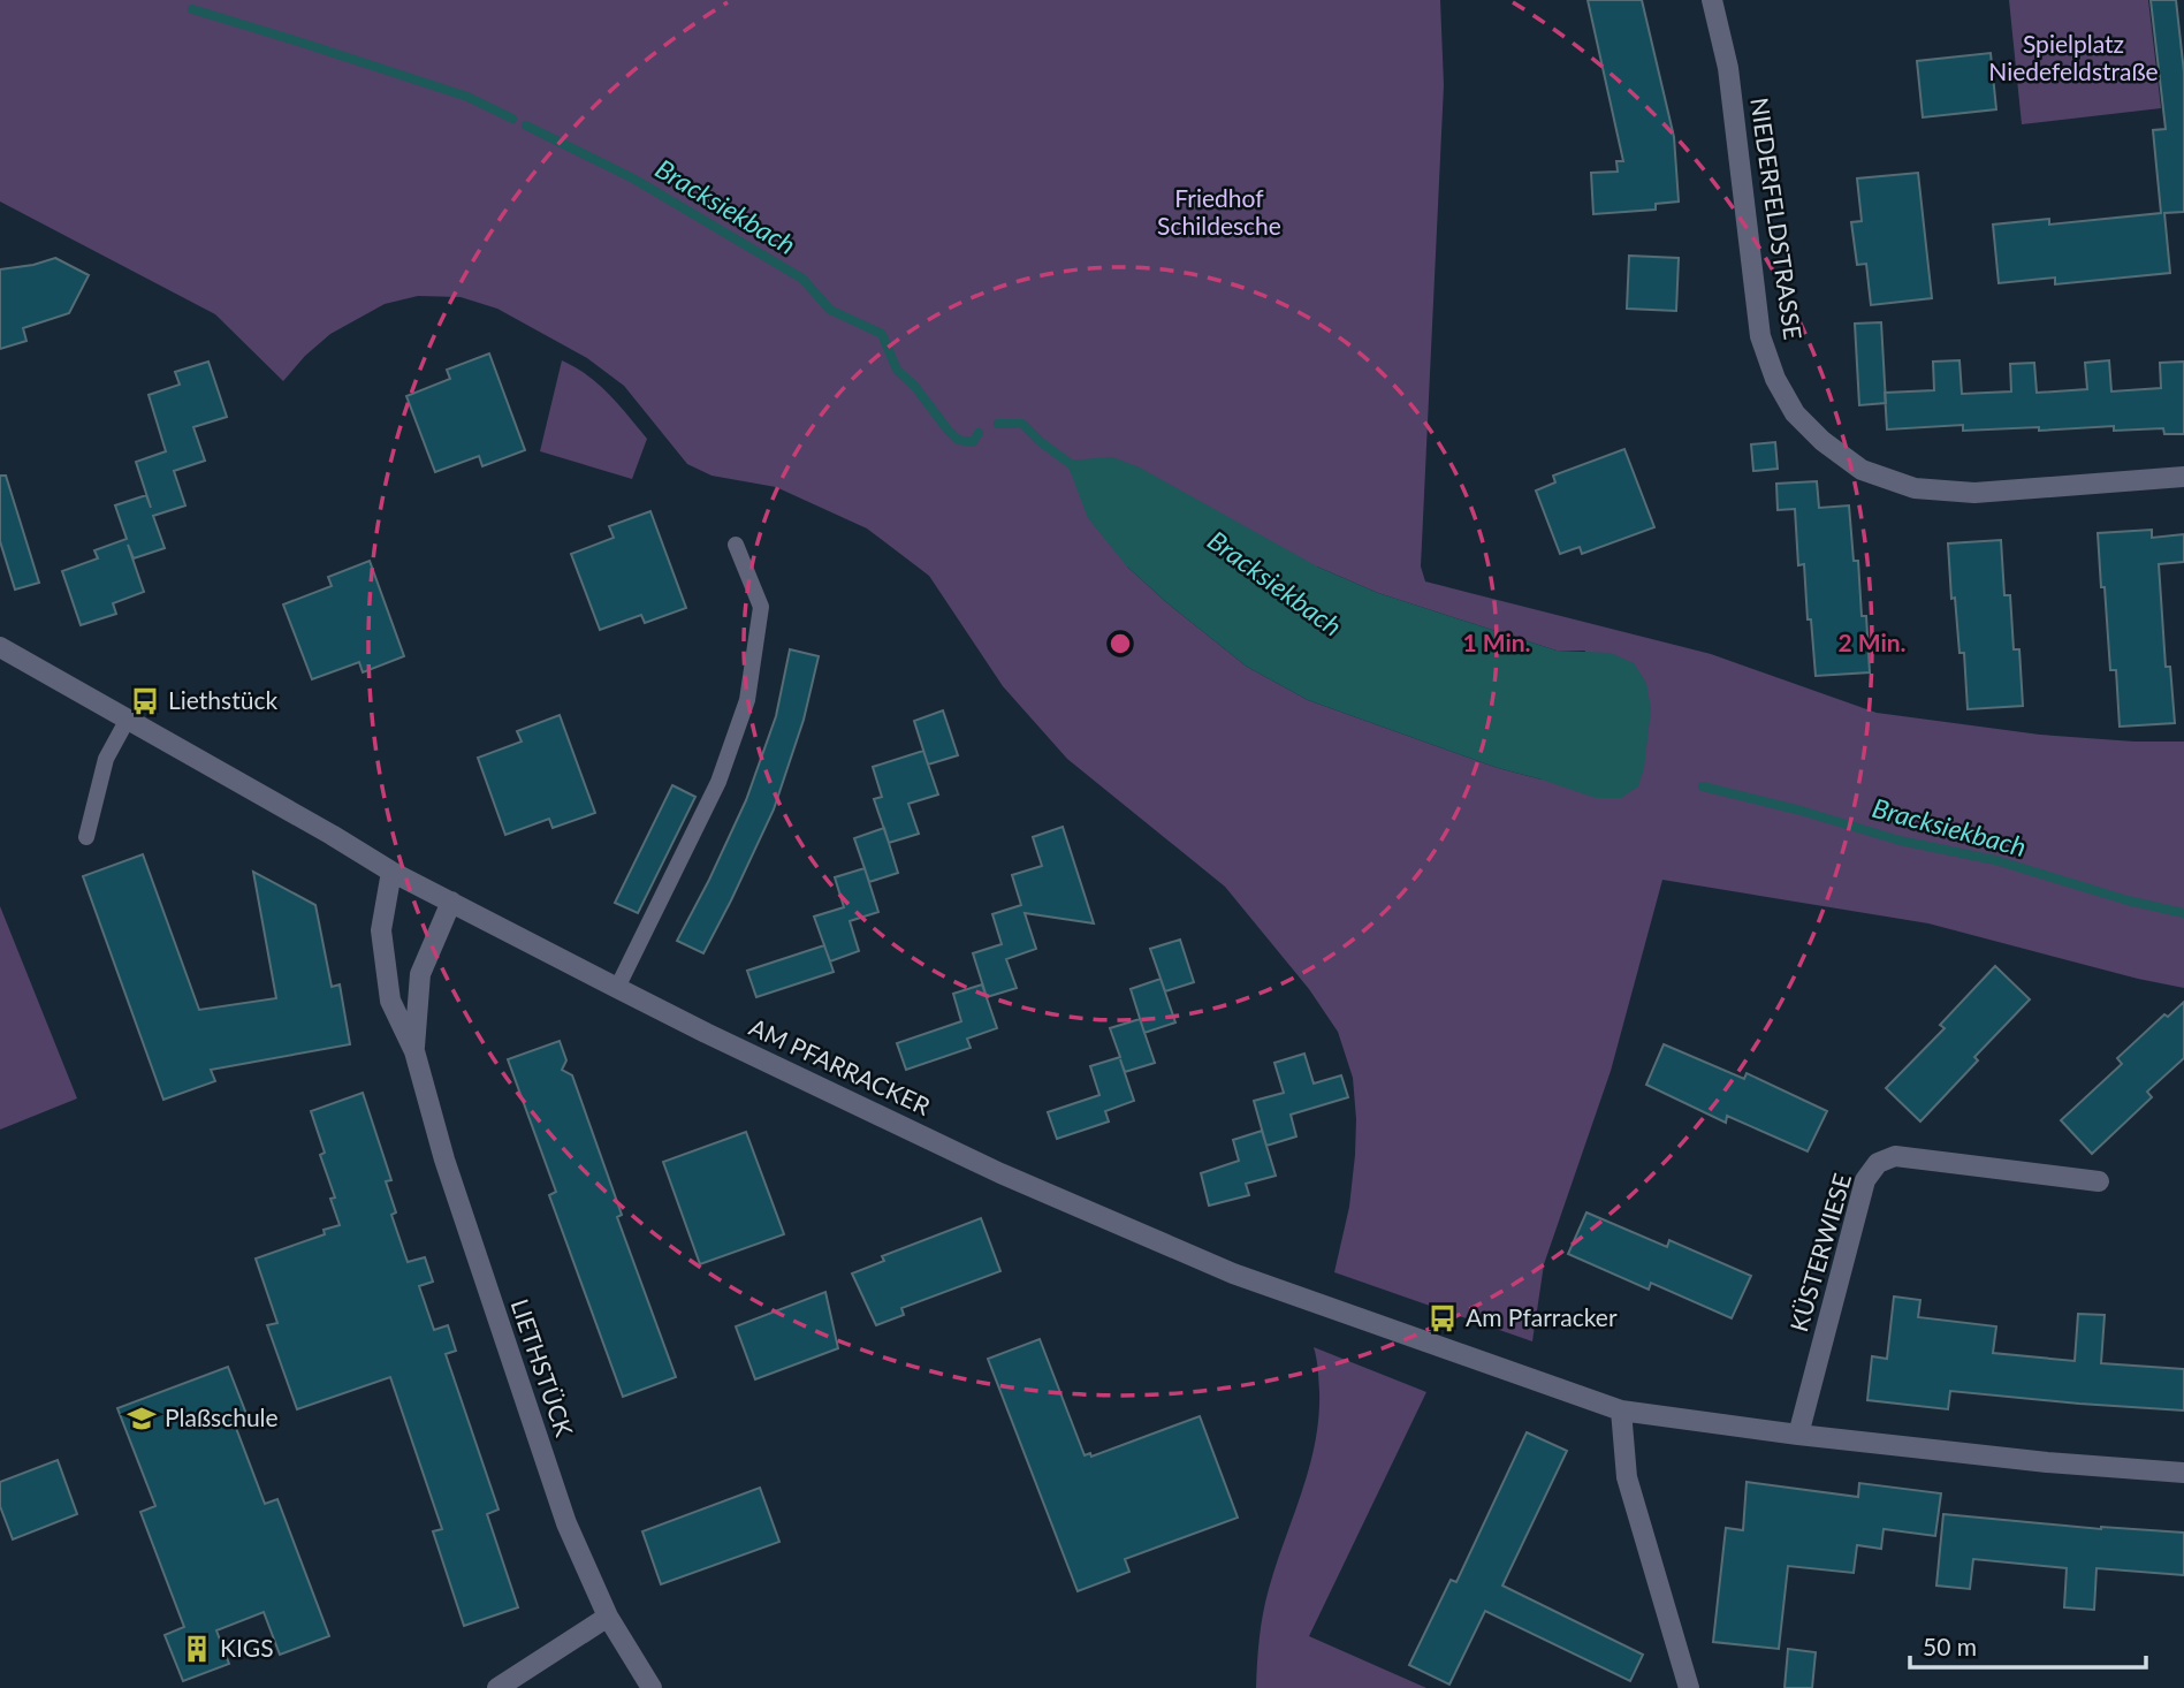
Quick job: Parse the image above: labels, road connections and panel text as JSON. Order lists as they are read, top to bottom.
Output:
{
  "streets": {
    "street": [
      "NIEDERFELDSTRASSE",
      "AM PFARRACKER",
      "KÜSTERWIESE",
      "LIETHSTÜCK"
    ]
  },
  "crossings": [
    ["AM PFARRACKER", "KÜSTERWIESE"],
    ["AM PFARRACKER", "LIETHSTÜCK"]
  ],
  "water": ["Bracksiekbach"],
  "parks": ["Spielplatz Niedefeldstraße", "Friedhof Schildesche"],
  "places": {
    "bus stop": ["Liethstück", "Am Pfarracker"],
    "school or university": ["Plaßschule"],
    "building": ["KIGS"]
  },
  "scale_bar": "50 m",
  "rings": ["1 Min.", "2 Min."]
}
